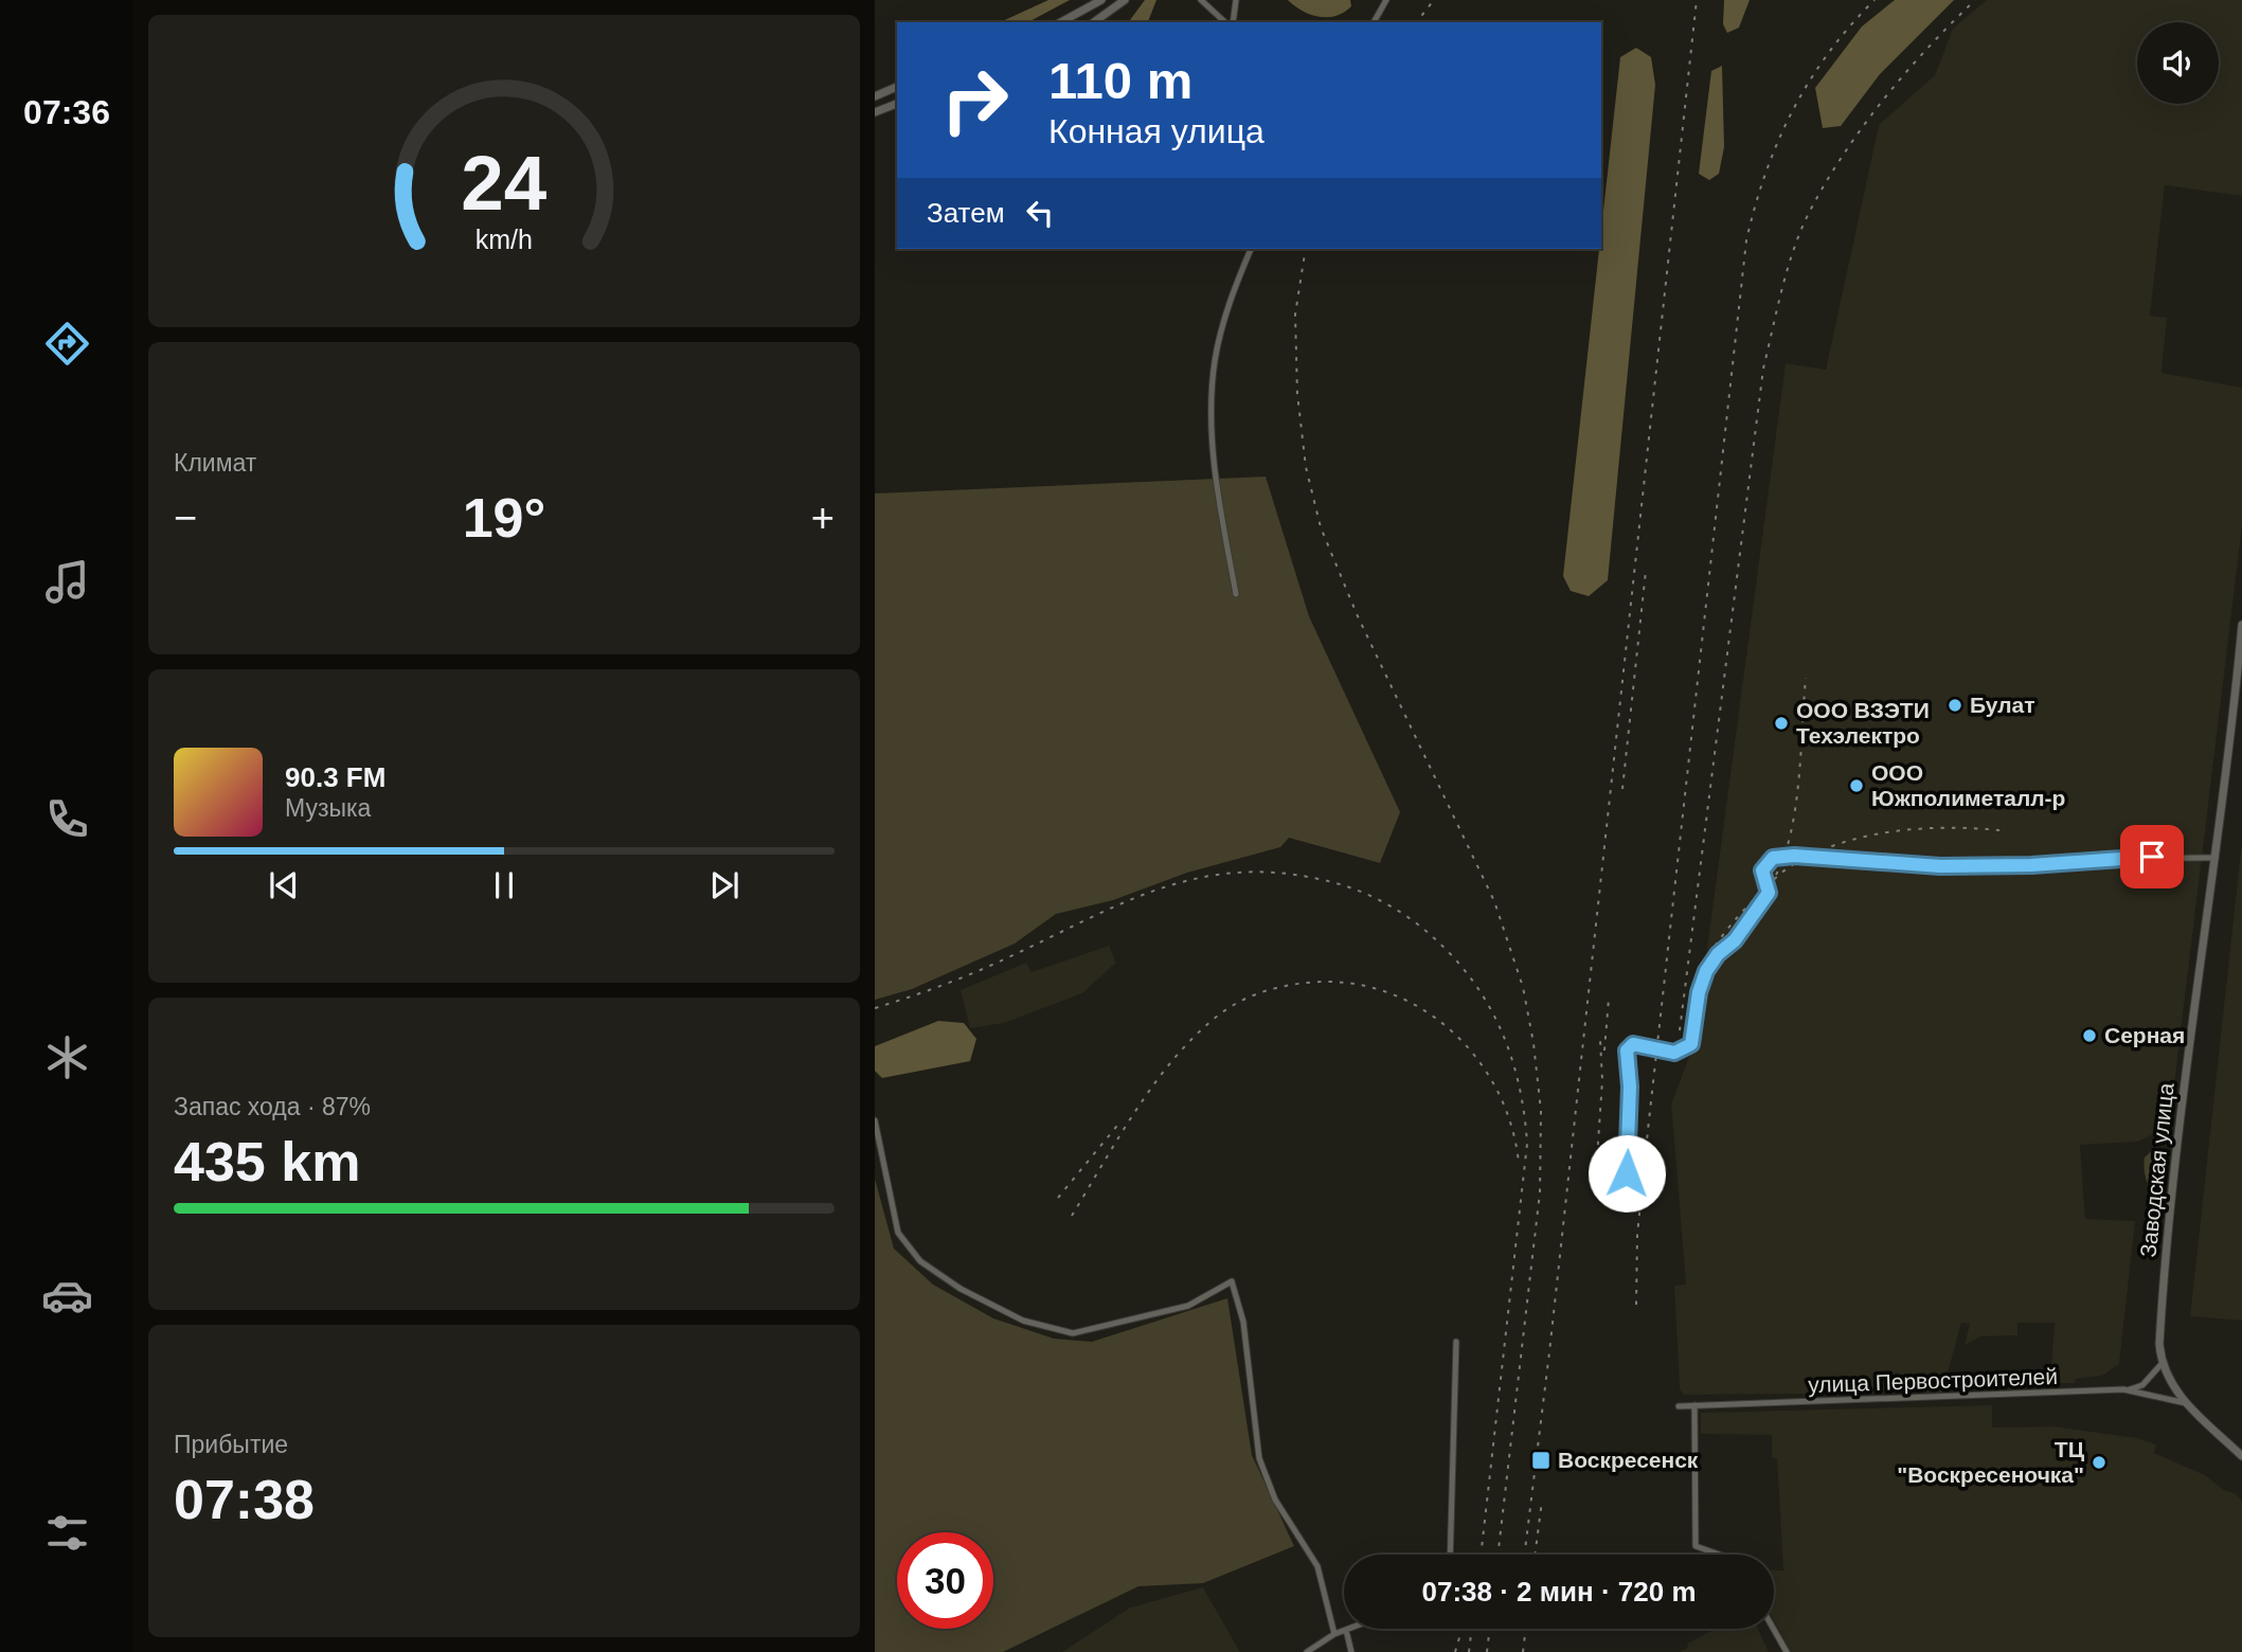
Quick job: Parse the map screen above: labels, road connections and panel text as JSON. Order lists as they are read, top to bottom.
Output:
{
  "streets": {
    "street": ["Заводская улица", "улица Первостроителей"]
  },
  "places": {
    "other": [
      "Булат",
      "ООО ВЗЭТИ Техэлектро",
      "ООО Южполиметалл-р",
      "Серная",
      "ТЦ \"Воскресеночка\""
    ],
    "transit": ["Воскресенск"]
  },
  "page": {
    "tabs": "07:36",
    "turn": ["110 m", "Конная улица"],
    "then": "Затем",
    "tile": [
      "Климат",
      ["Запас хода · 87%", "435 km"],
      ["Прибытие", "07:38"]
    ],
    "heat": ["−", "19°", "+"],
    "song": ["90.3 FM", "Музыка"],
    "limit": "30",
    "trip": "07:38 · 2 мин · 720 m",
    "gauge": ["24", "km/h"]
  }
}
